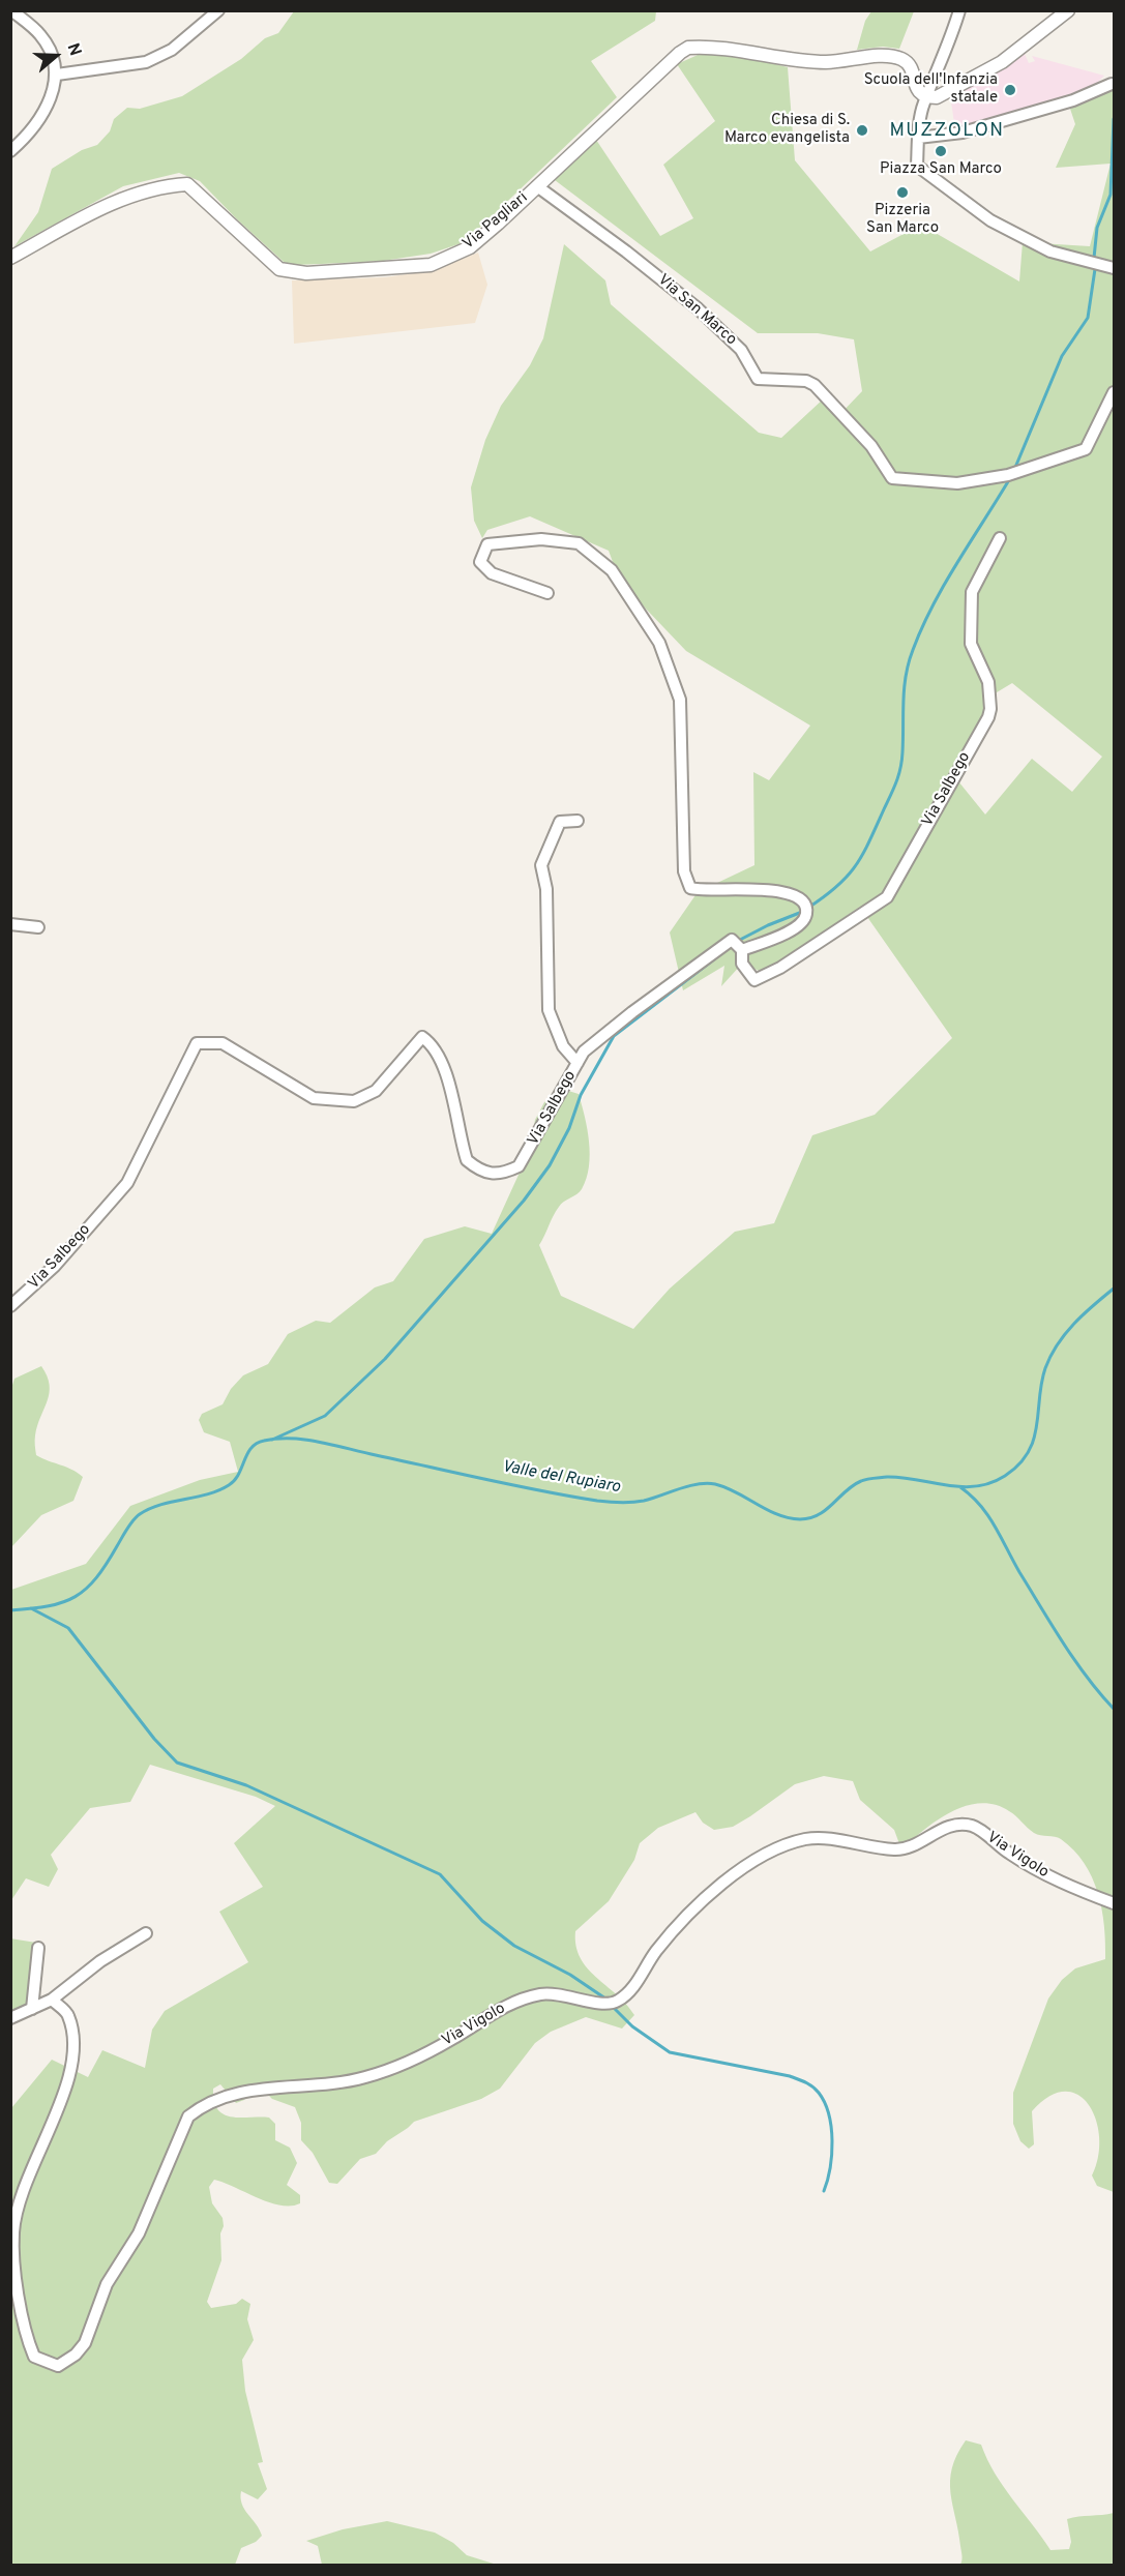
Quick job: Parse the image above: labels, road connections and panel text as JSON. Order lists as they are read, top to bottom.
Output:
{
  "streets": {
    "street": [
      "Via Pagliari",
      "Via San Marco",
      "Via Salbego",
      "Via Vigolo"
    ]
  },
  "crossings": [
    ["Via Pagliari", "Via San Marco"]
  ],
  "districts": ["MUZZOLON"],
  "water": ["Valle del Rupiaro"],
  "places": [
    "Scuola dell'Infanzia statale",
    "Chiesa di S. Marco evangelista",
    "Piazza San Marco",
    "Pizzeria San Marco"
  ],
  "north": "right"
}
